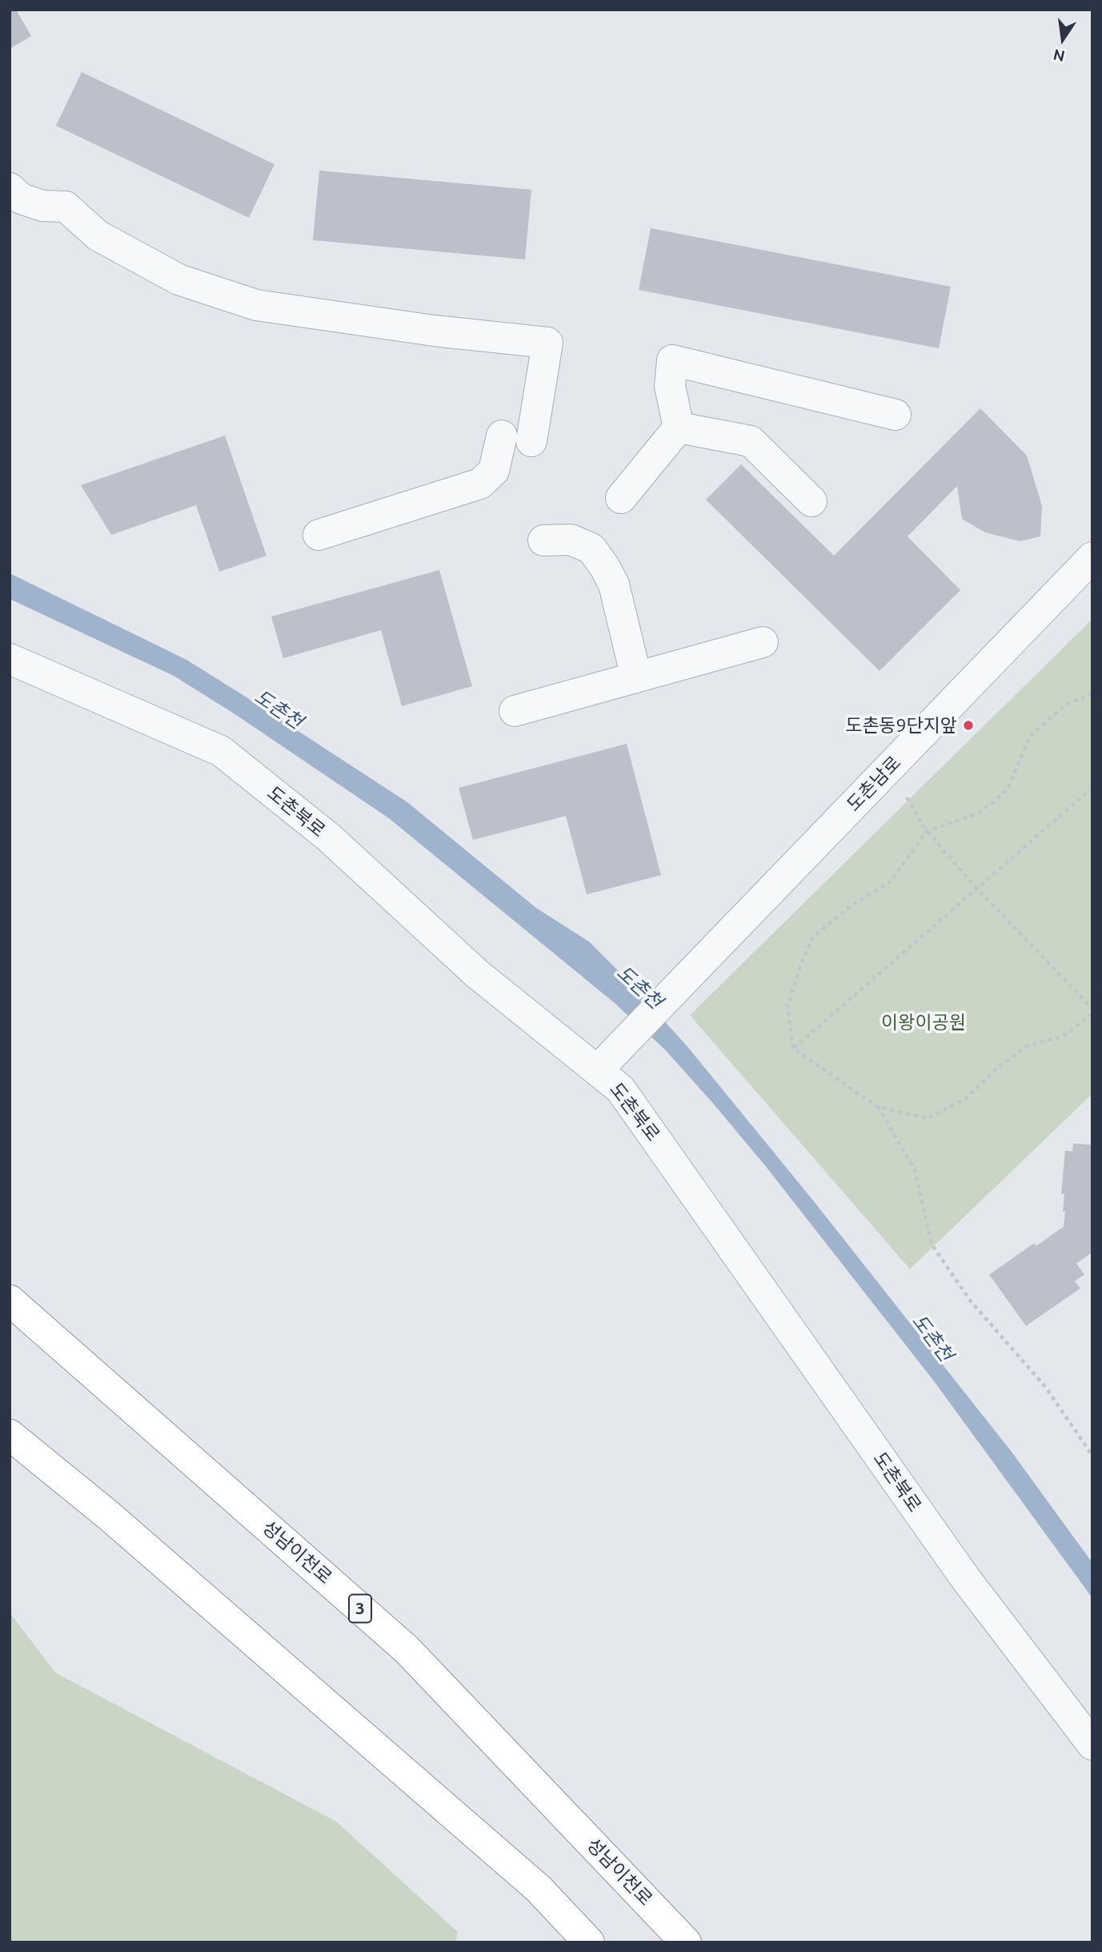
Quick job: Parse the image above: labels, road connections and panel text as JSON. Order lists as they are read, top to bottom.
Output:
{
  "streets": {
    "highway": ["성남이천로", "3"],
    "street": ["도촌남로", "도촌북로"]
  },
  "crossings": [
    ["도촌남로", "도촌북로"]
  ],
  "water": ["도촌천"],
  "parks": ["이왕이공원"],
  "places": ["도촌동9단지앞"],
  "north": "bottom"
}
